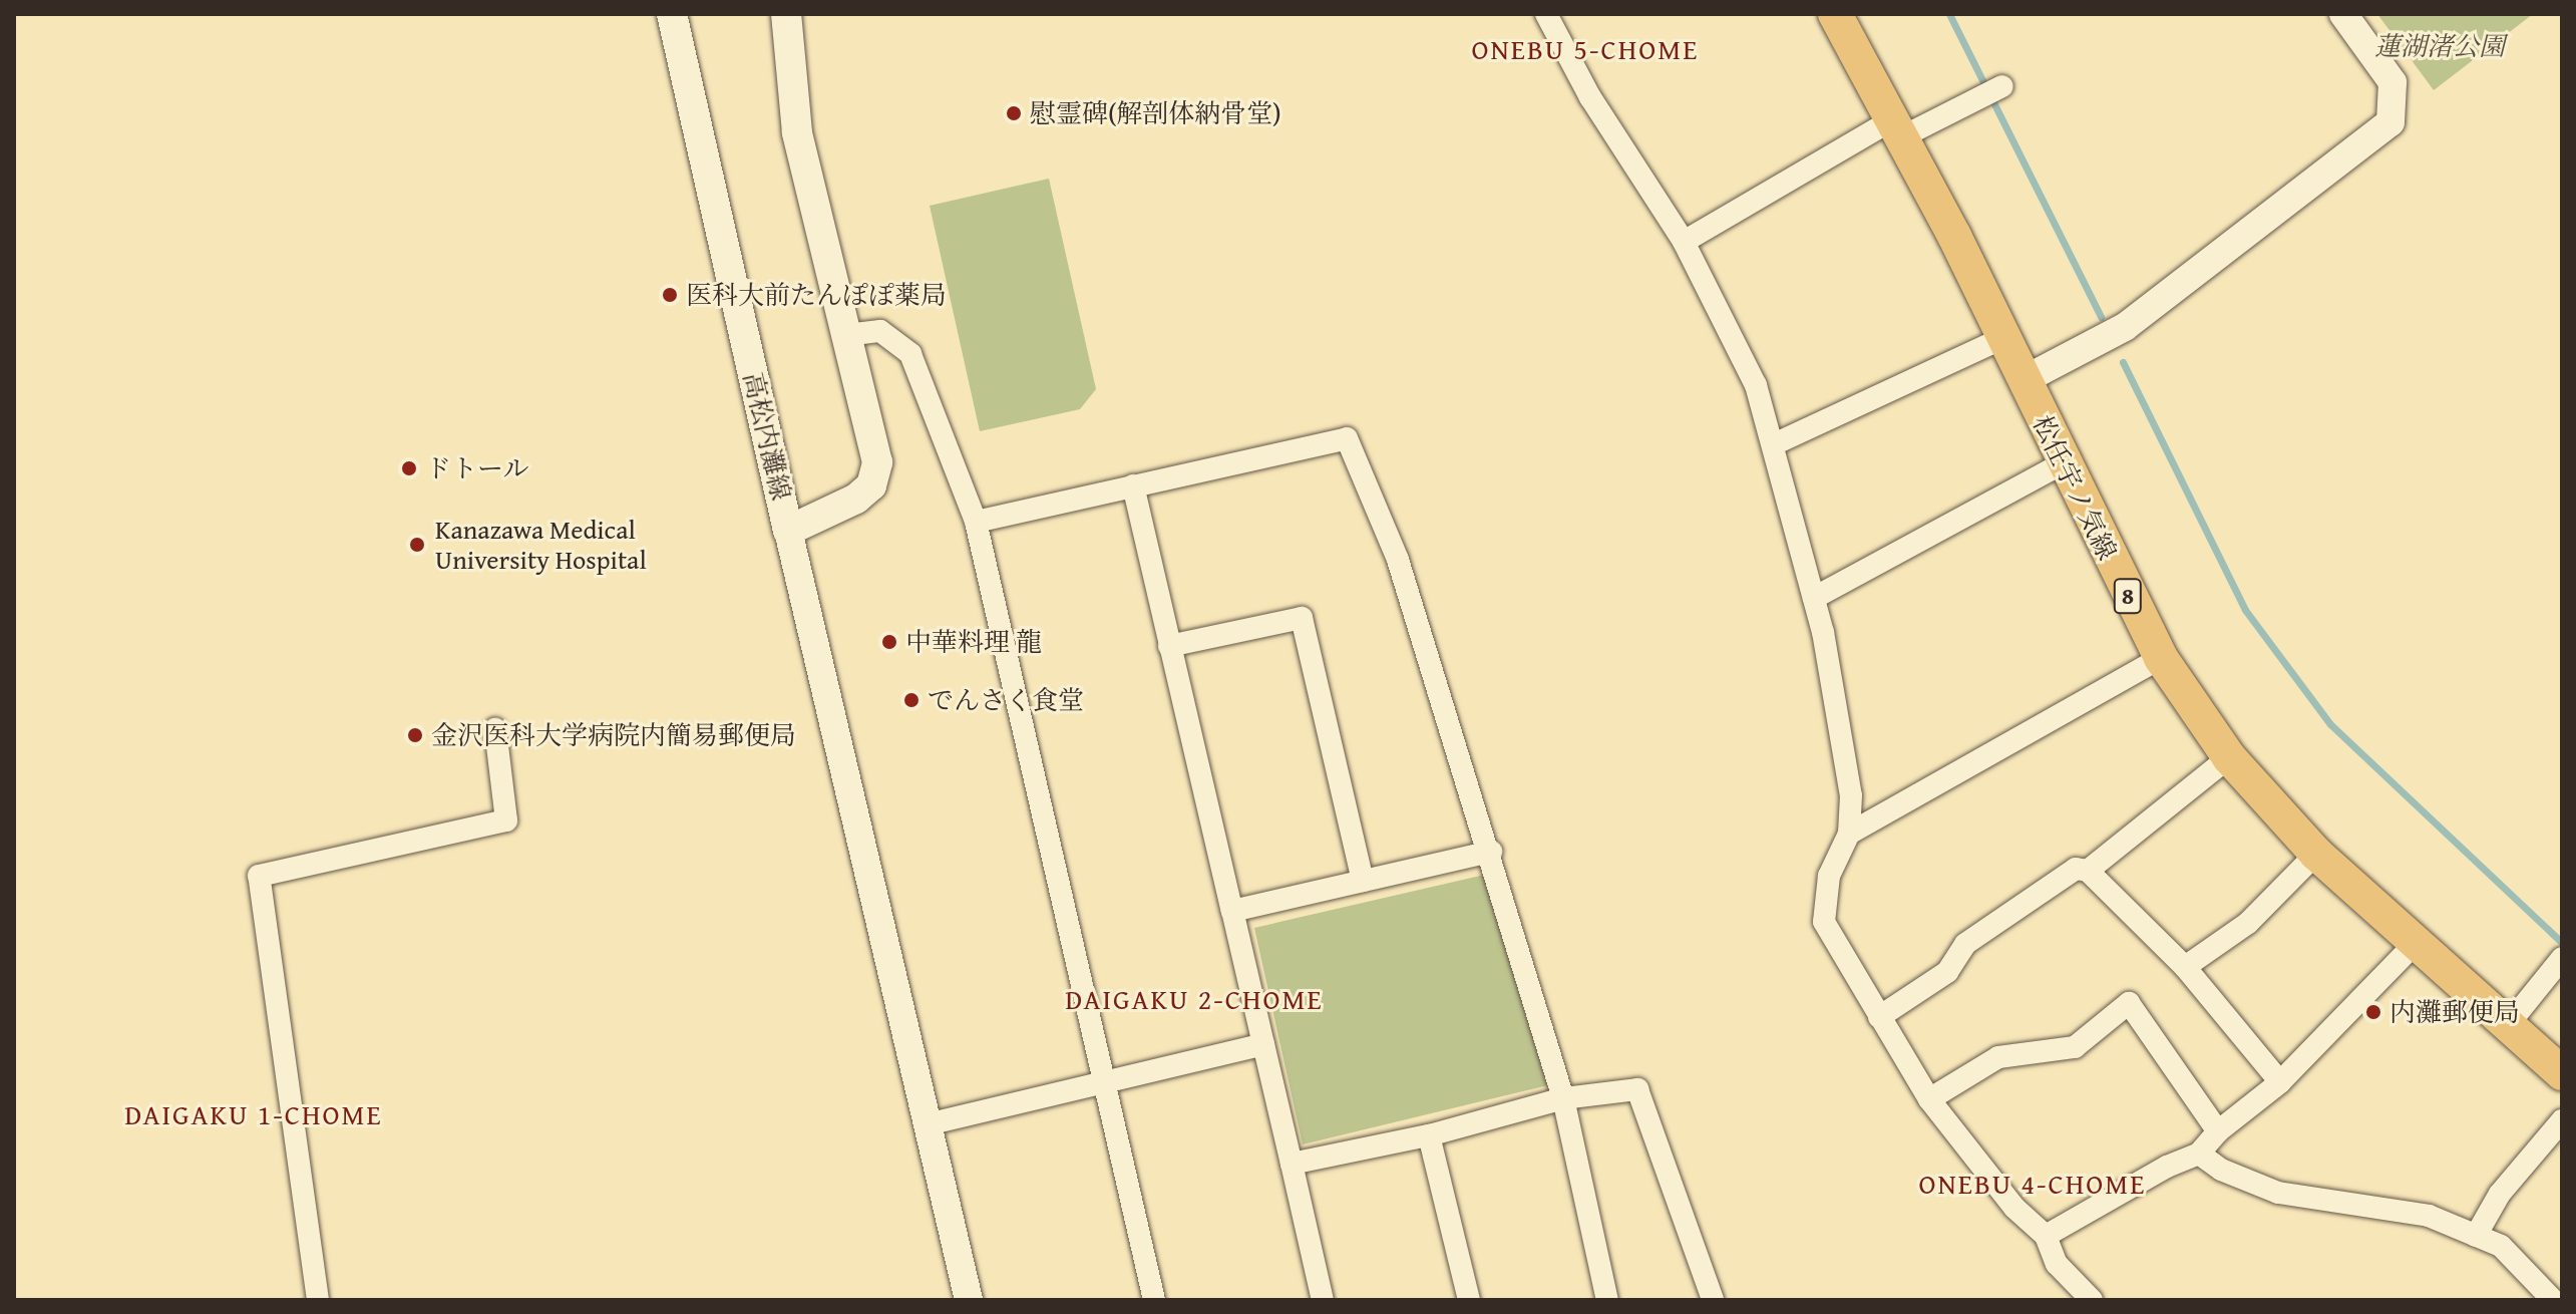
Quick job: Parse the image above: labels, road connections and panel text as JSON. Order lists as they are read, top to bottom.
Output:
{
  "streets": {
    "main road": ["高松内灘線", "松任宇ノ気線", "8"]
  },
  "districts": [
    "ONEBU 5-CHOME",
    "DAIGAKU 2-CHOME",
    "DAIGAKU 1-CHOME",
    "ONEBU 4-CHOME"
  ],
  "parks": ["蓮湖渚公園"],
  "places": [
    "慰霊碑(解剖体納骨堂)",
    "医科大前たんぽぽ薬局",
    "ドトール",
    "Kanazawa Medical University Hospital",
    "中華料理 龍",
    "でんさく食堂",
    "金沢医科大学病院内簡易郵便局",
    "内灘郵便局"
  ]
}
